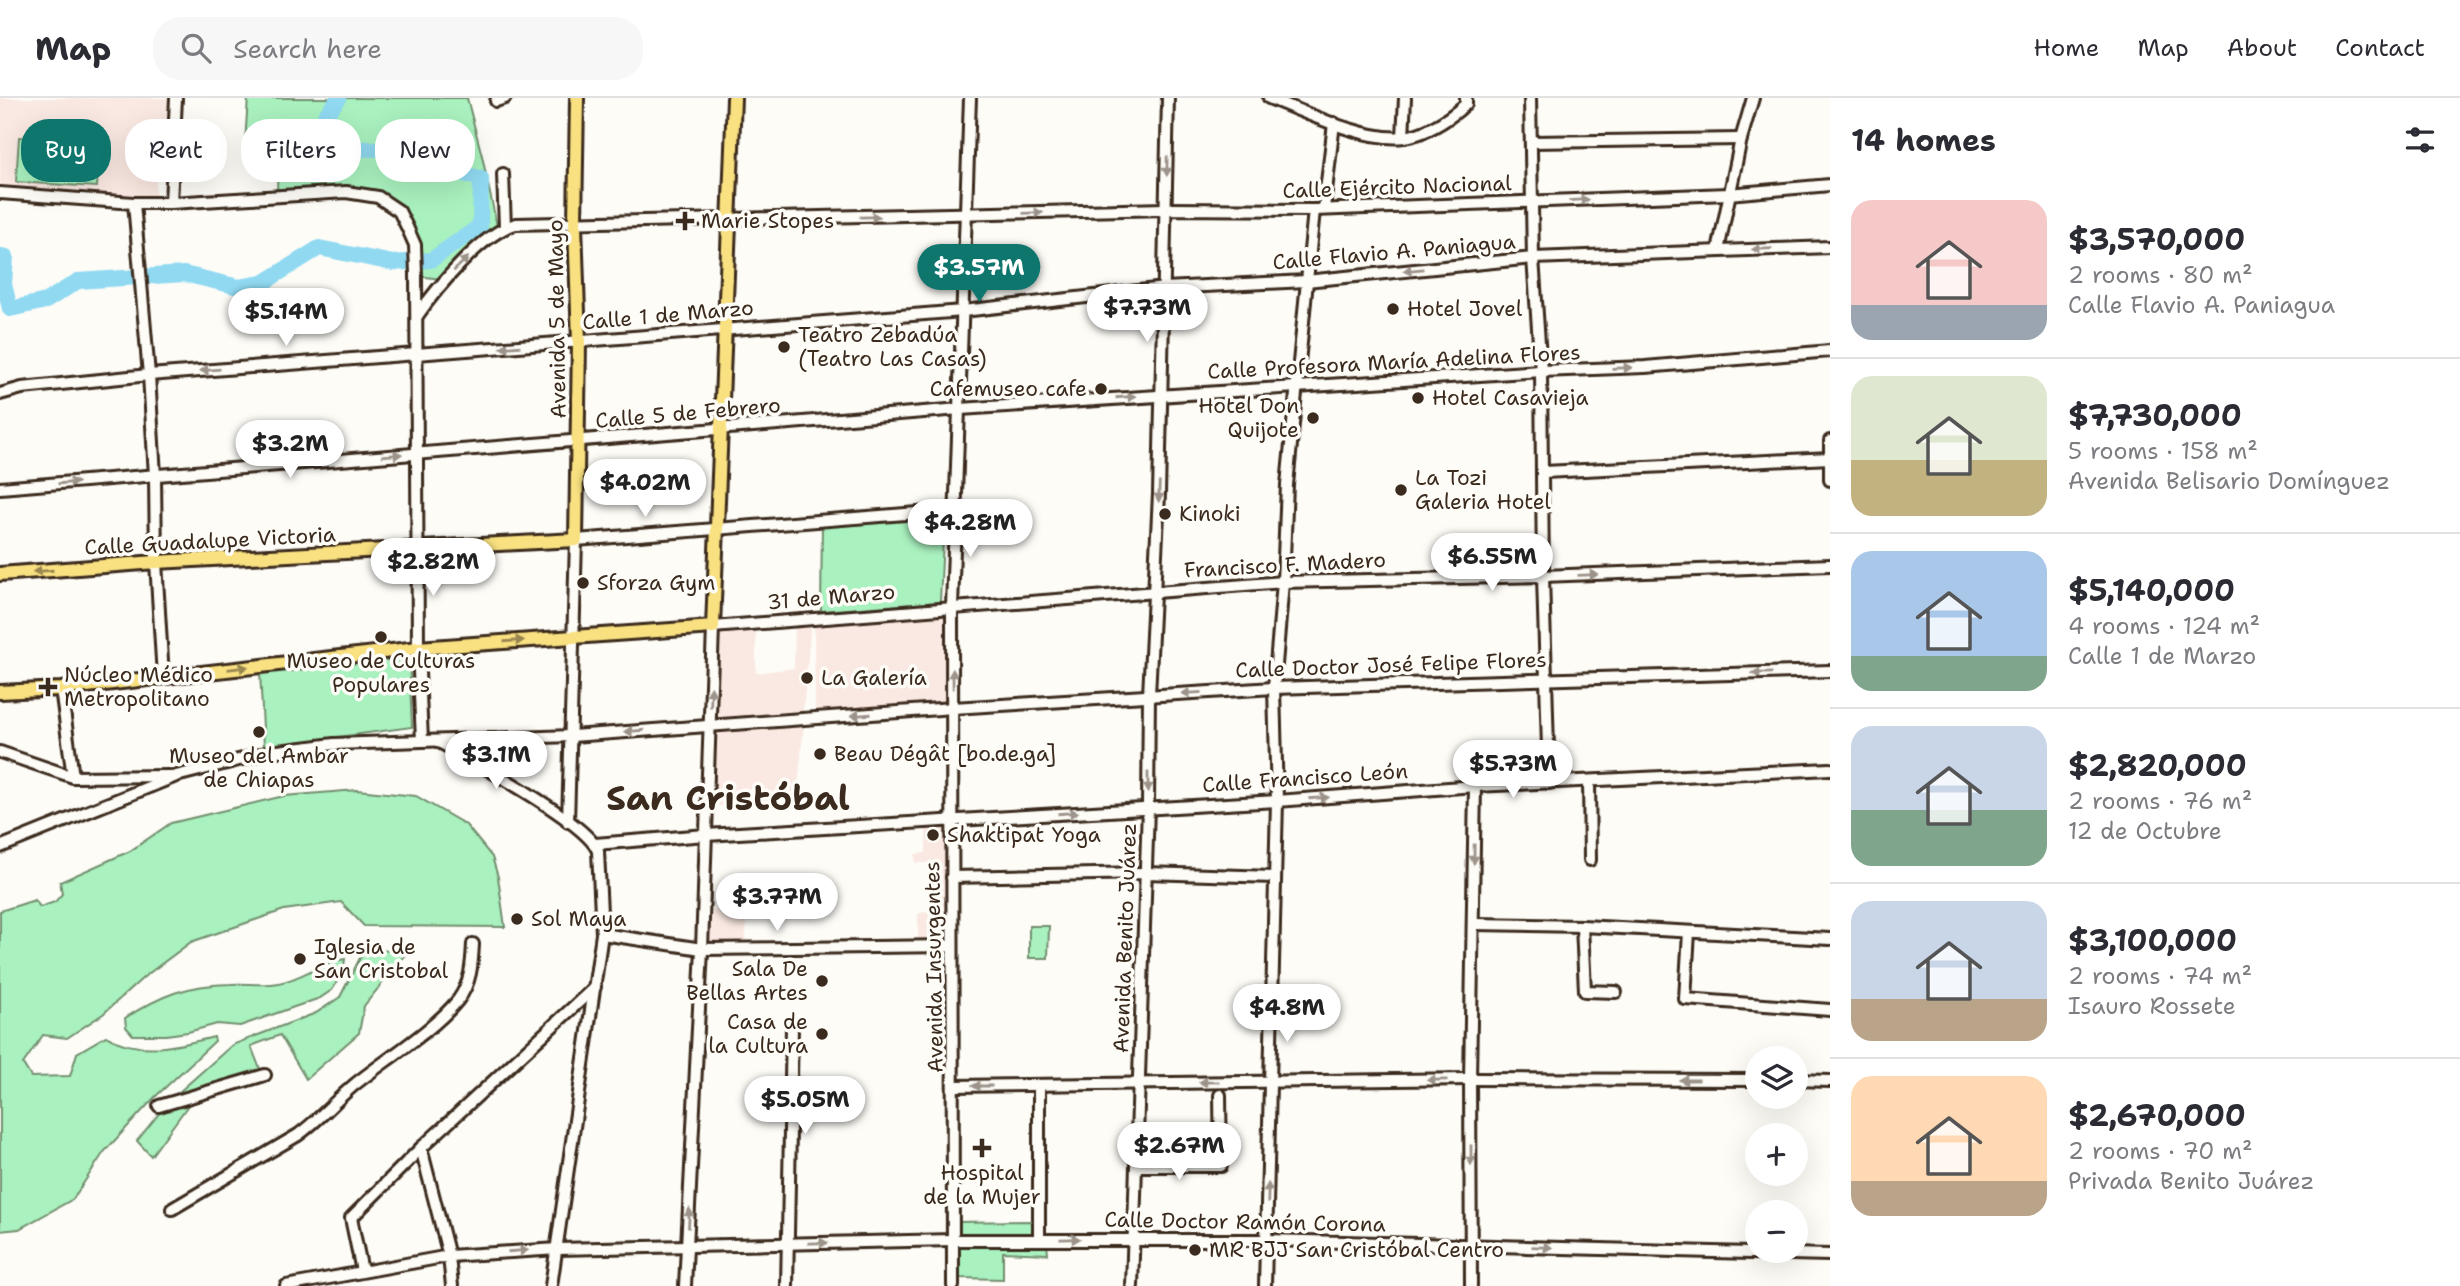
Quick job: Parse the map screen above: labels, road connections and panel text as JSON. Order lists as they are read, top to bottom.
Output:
{
  "streets": {
    "main road": ["Avenida 5 de Mayo", "Calle Guadalupe Victoria"],
    "street": [
      "Calle Ejército Nacional",
      "Calle Flavio A. Paniagua",
      "Calle 1 de Marzo",
      "Calle Profesora María Adelina Flores",
      "Calle 5 de Febrero",
      "Francisco F. Madero",
      "31 de Marzo",
      "Calle Doctor José Felipe Flores",
      "Calle Francisco León",
      "Avenida Benito Juárez",
      "Avenida Insurgentes",
      "Calle Doctor Ramón Corona"
    ]
  },
  "crossings": [
    ["Calle Ejército Nacional", "Avenida 5 de Mayo"],
    ["Calle Ejército Nacional", "Avenida Benito Juárez"],
    ["Calle Ejército Nacional", "Avenida Insurgentes"],
    ["Calle Flavio A. Paniagua", "Calle 1 de Marzo"],
    ["Calle Flavio A. Paniagua", "Avenida Benito Juárez"],
    ["Calle Flavio A. Paniagua", "Avenida Insurgentes"],
    ["Calle 1 de Marzo", "Avenida 5 de Mayo"],
    ["Calle 1 de Marzo", "Avenida Insurgentes"],
    ["Avenida 5 de Mayo", "Calle 5 de Febrero"],
    ["Avenida 5 de Mayo", "Calle Guadalupe Victoria"],
    ["Calle Profesora María Adelina Flores", "Calle 5 de Febrero"],
    ["Calle Profesora María Adelina Flores", "Avenida Benito Juárez"],
    ["Calle Profesora María Adelina Flores", "Avenida Insurgentes"],
    ["Calle 5 de Febrero", "Avenida Insurgentes"],
    ["Calle Guadalupe Victoria", "Avenida Insurgentes"],
    ["Francisco F. Madero", "31 de Marzo"],
    ["Francisco F. Madero", "Avenida Benito Juárez"],
    ["Francisco F. Madero", "Avenida Insurgentes"],
    ["31 de Marzo", "Avenida Insurgentes"],
    ["Calle Doctor José Felipe Flores", "Avenida Benito Juárez"],
    ["Calle Doctor José Felipe Flores", "Avenida Insurgentes"],
    ["Calle Francisco León", "Avenida Benito Juárez"],
    ["Calle Francisco León", "Avenida Insurgentes"],
    ["Avenida Benito Juárez", "Calle Doctor Ramón Corona"],
    ["Avenida Insurgentes", "Calle Doctor Ramón Corona"]
  ],
  "one_way": [
    "Calle Flavio A. Paniagua",
    "Calle 1 de Marzo",
    "Calle Profesora María Adelina Flores",
    "Calle 5 de Febrero",
    "Calle Doctor José Felipe Flores",
    "Avenida Benito Juárez",
    "Calle Doctor Ramón Corona"
  ],
  "districts": ["San Cristóbal"],
  "places": {
    "health": ["Marie Stopes", "Núcleo Médico Metropolitano", "Hospital de la Mujer"],
    "other": [
      "Hotel Jovel",
      "Teatro Zebadúa (Teatro Las Casas)",
      "Cafemuseo cafe",
      "Hotel Casavieja",
      "Hotel Don Quijote",
      "La Tozi Galeria Hotel",
      "Kinoki",
      "Sforza Gym",
      "Museo de Culturas Populares",
      "La Galería",
      "Museo del Ambar de Chiapas",
      "Beau Dégât [bo.de.ga]",
      "Shaktipat Yoga",
      "Sol Maya",
      "Iglesia de San Cristobal",
      "Sala De Bellas Artes",
      "Casa de la Cultura",
      "MR BJJ San Cristóbal Centro"
    ]
  },
  "page": {
    "header": "Map",
    "search": "Search here",
    "nav": [
      "Home",
      "Map",
      "About",
      "Contact"
    ],
    "heading": "14 homes",
    "chip": [
      "Buy",
      "Rent",
      "Filters",
      "New"
    ],
    "list": [
      {
        "name": "$3,570,000",
        "note": "2 rooms · 80 m² · Calle Flavio A. Paniagua"
      },
      {
        "name": "$7,730,000",
        "note": "5 rooms · 158 m² · Avenida Belisario Domínguez"
      },
      {
        "name": "$5,140,000",
        "note": "4 rooms · 124 m² · Calle 1 de Marzo"
      },
      {
        "name": "$2,820,000",
        "note": "2 rooms · 76 m² · 12 de Octubre"
      },
      {
        "name": "$3,100,000",
        "note": "2 rooms · 74 m² · Isauro Rossete"
      },
      {
        "name": "$2,670,000",
        "note": "2 rooms · 70 m² · Privada Benito Juárez"
      }
    ],
    "price": [
      "$3.57M",
      "$7.73M",
      "$5.14M",
      "$3.2M",
      "$4.02M",
      "$4.28M",
      "$6.55M",
      "$2.82M",
      "$3.1M",
      "$5.73M",
      "$3.77M",
      "$4.8M",
      "$5.05M",
      "$2.67M"
    ],
    "map_buttons": ["+", "−"]
  }
}
